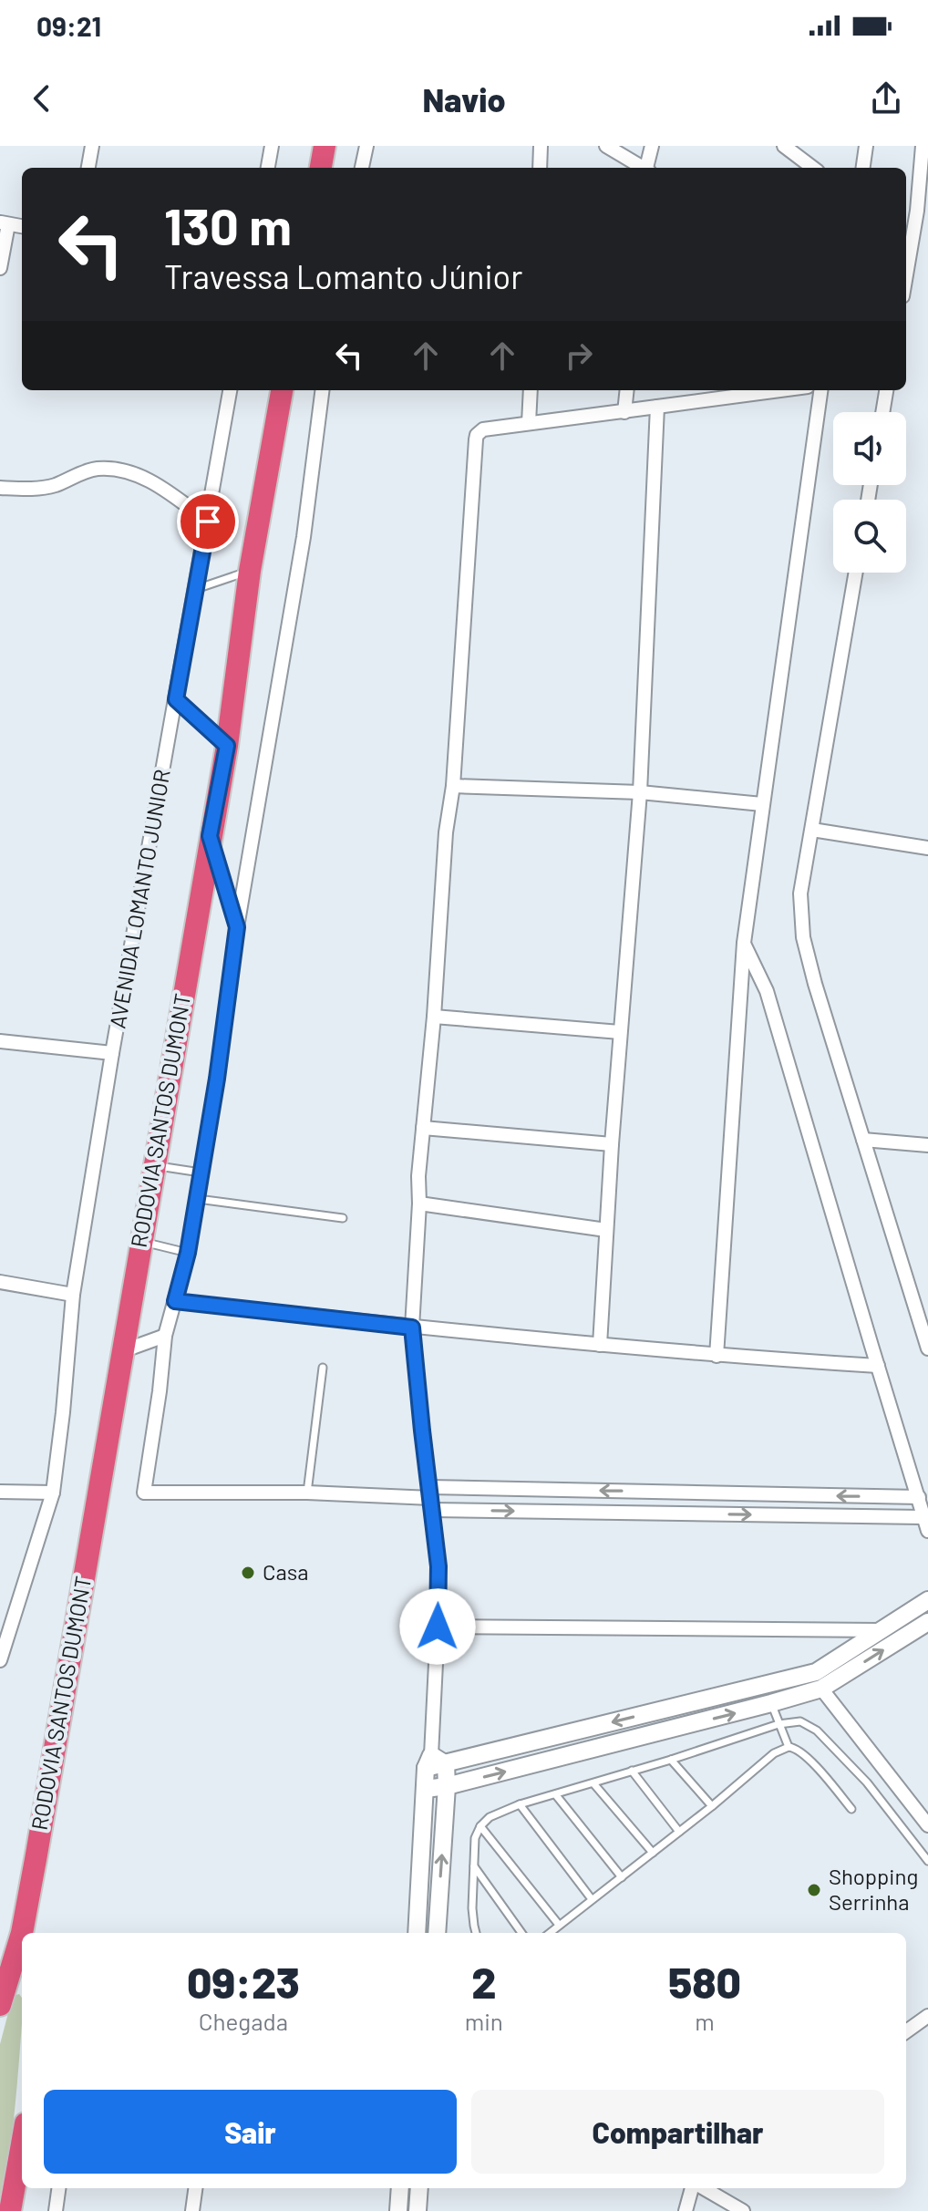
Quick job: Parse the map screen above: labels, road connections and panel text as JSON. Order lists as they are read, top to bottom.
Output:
{
  "streets": {
    "highway": ["RODOVIA SANTOS DUMONT"],
    "street": ["AVENIDA LOMANTO JUNIOR"]
  },
  "places": ["Casa", "Shopping Serrinha"],
  "page": {
    "status": "09:21",
    "header": "Navio",
    "turn": ["130 m", "Travessa Lomanto Júnior"],
    "eta": [
      "09:23",
      "Chegada",
      "2",
      "min",
      "580",
      "m"
    ],
    "buttons": ["Sair", "Compartilhar"]
  }
}
